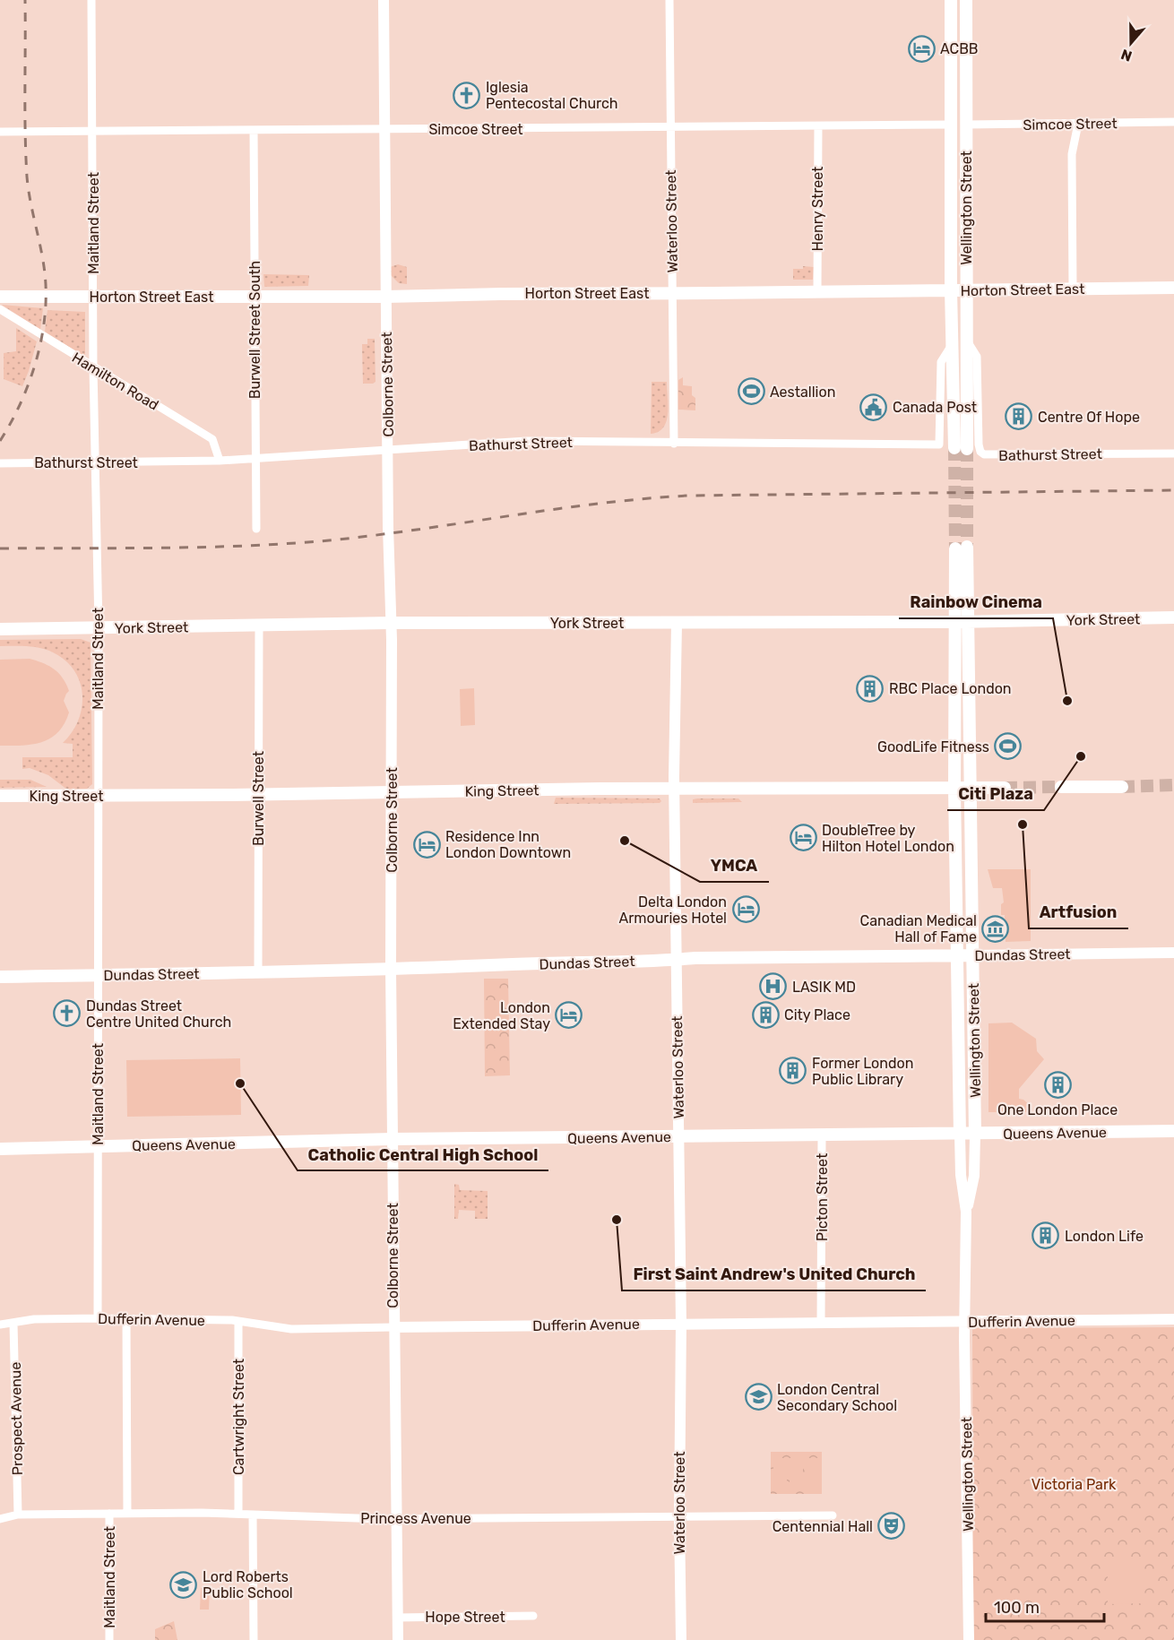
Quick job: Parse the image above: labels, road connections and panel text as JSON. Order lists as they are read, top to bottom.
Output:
{
  "streets": {
    "main road": [
      "Wellington Street",
      "Horton Street East",
      "York Street",
      "King Street",
      "Dundas Street",
      "Queens Avenue"
    ],
    "street": [
      "Simcoe Street",
      "Henry Street",
      "Waterloo Street",
      "Maitland Street",
      "Burwell Street South",
      "Hamilton Road",
      "Colborne Street",
      "Bathurst Street",
      "Burwell Street",
      "Picton Street",
      "Dufferin Avenue",
      "Cartwright Street",
      "Prospect Avenue",
      "Princess Avenue",
      "Hope Street"
    ]
  },
  "crossings": [
    ["Simcoe Street", "Wellington Street"],
    ["Simcoe Street", "Henry Street"],
    ["Simcoe Street", "Waterloo Street"],
    ["Simcoe Street", "Maitland Street"],
    ["Simcoe Street", "Burwell Street South"],
    ["Simcoe Street", "Colborne Street"],
    ["Wellington Street", "Horton Street East"],
    ["Wellington Street", "Bathurst Street"],
    ["Wellington Street", "York Street"],
    ["Wellington Street", "King Street"],
    ["Wellington Street", "Dundas Street"],
    ["Wellington Street", "Queens Avenue"],
    ["Wellington Street", "Dufferin Avenue"],
    ["Henry Street", "Horton Street East"],
    ["Waterloo Street", "Horton Street East"],
    ["Waterloo Street", "Bathurst Street"],
    ["Waterloo Street", "York Street"],
    ["Waterloo Street", "King Street"],
    ["Waterloo Street", "Dundas Street"],
    ["Waterloo Street", "Queens Avenue"],
    ["Waterloo Street", "Dufferin Avenue"],
    ["Waterloo Street", "Princess Avenue"],
    ["Maitland Street", "Horton Street East"],
    ["Maitland Street", "Hamilton Road"],
    ["Maitland Street", "Bathurst Street"],
    ["Maitland Street", "York Street"],
    ["Maitland Street", "King Street"],
    ["Maitland Street", "Dundas Street"],
    ["Maitland Street", "Queens Avenue"],
    ["Maitland Street", "Dufferin Avenue"],
    ["Maitland Street", "Princess Avenue"],
    ["Horton Street East", "Burwell Street South"],
    ["Horton Street East", "Colborne Street"],
    ["Burwell Street South", "Bathurst Street"],
    ["Hamilton Road", "Bathurst Street"],
    ["Colborne Street", "Bathurst Street"],
    ["Colborne Street", "York Street"],
    ["Colborne Street", "King Street"],
    ["Colborne Street", "Dundas Street"],
    ["Colborne Street", "Queens Avenue"],
    ["Colborne Street", "Dufferin Avenue"],
    ["Colborne Street", "Princess Avenue"],
    ["Colborne Street", "Hope Street"],
    ["York Street", "Burwell Street"],
    ["King Street", "Burwell Street"],
    ["Burwell Street", "Dundas Street"],
    ["Queens Avenue", "Picton Street"],
    ["Picton Street", "Dufferin Avenue"],
    ["Dufferin Avenue", "Cartwright Street"],
    ["Dufferin Avenue", "Prospect Avenue"],
    ["Cartwright Street", "Princess Avenue"],
    ["Prospect Avenue", "Princess Avenue"]
  ],
  "parks": ["Victoria Park"],
  "places": {
    "hotel": [
      "ACBB",
      "DoubleTree by Hilton Hotel London",
      "Residence Inn London Downtown",
      "Delta London Armouries Hotel",
      "London Extended Stay"
    ],
    "church": ["Iglesia Pentecostal Church", "Dundas Street Centre United Church"],
    "sports": ["Aestallion", "GoodLife Fitness"],
    "public building": ["Canada Post"],
    "building": [
      "Centre Of Hope",
      "RBC Place London",
      "City Place",
      "Former London Public Library",
      "One London Place",
      "London Life"
    ],
    "other": [
      "Rainbow Cinema",
      "Citi Plaza",
      "Artfusion",
      "YMCA",
      "Catholic Central High School",
      "First Saint Andrew's United Church"
    ],
    "museum": ["Canadian Medical Hall of Fame"],
    "hospital": ["LASIK MD"],
    "school or university": ["London Central Secondary School", "Lord Roberts Public School"],
    "theatre": ["Centennial Hall"]
  },
  "scale_bar": "100 m",
  "north": "bottom"
}
